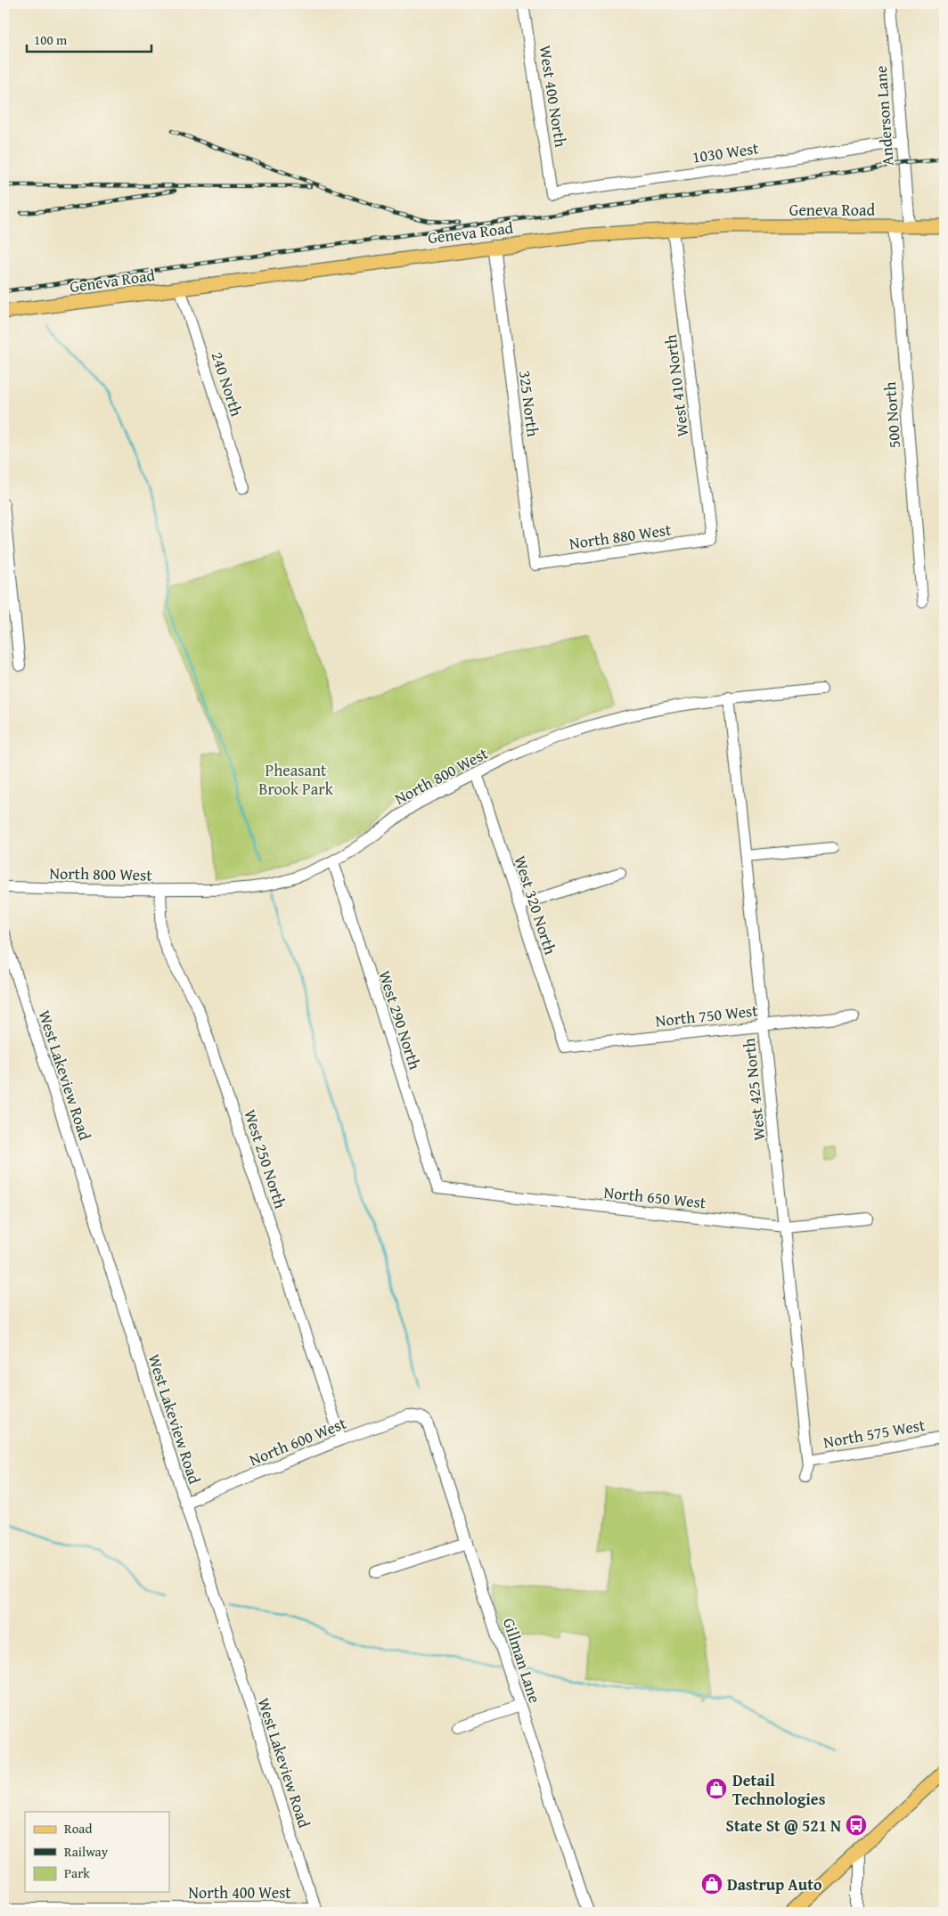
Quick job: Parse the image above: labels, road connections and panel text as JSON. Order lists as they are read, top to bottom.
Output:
{
  "streets": {
    "main road": ["Geneva Road"],
    "street": [
      "West 400 North",
      "Anderson Lane",
      "1030 West",
      "240 North",
      "West 410 North",
      "325 North",
      "500 North",
      "North 880 West",
      "North 800 West",
      "West 320 North",
      "North 750 West",
      "West 290 North",
      "West Lakeview Road",
      "West 425 North",
      "West 250 North",
      "North 650 West",
      "North 575 West",
      "North 600 West",
      "Gillman Lane",
      "North 400 West"
    ]
  },
  "crossings": [
    ["West 400 North", "1030 West"],
    ["Anderson Lane", "1030 West"],
    ["Anderson Lane", "Geneva Road"],
    ["Geneva Road", "240 North"],
    ["Geneva Road", "West 410 North"],
    ["Geneva Road", "325 North"],
    ["Geneva Road", "500 North"],
    ["West 410 North", "North 880 West"],
    ["325 North", "North 880 West"],
    ["North 800 West", "West 320 North"],
    ["North 800 West", "West 290 North"],
    ["North 800 West", "West 425 North"],
    ["North 800 West", "West 250 North"],
    ["West 320 North", "North 750 West"],
    ["North 750 West", "West 425 North"],
    ["West 290 North", "North 650 West"],
    ["West Lakeview Road", "North 600 West"],
    ["West Lakeview Road", "North 400 West"],
    ["West 425 North", "North 650 West"],
    ["West 425 North", "North 575 West"],
    ["West 250 North", "North 600 West"],
    ["North 600 West", "Gillman Lane"]
  ],
  "parks": ["Pheasant Brook Park"],
  "places": {
    "shop": ["Detail Technologies", "Dastrup Auto"],
    "bus stop": ["State St @ 521 N"]
  },
  "legend": ["Road", "Railway", "Park"],
  "scale_bar": "100 m"
}
